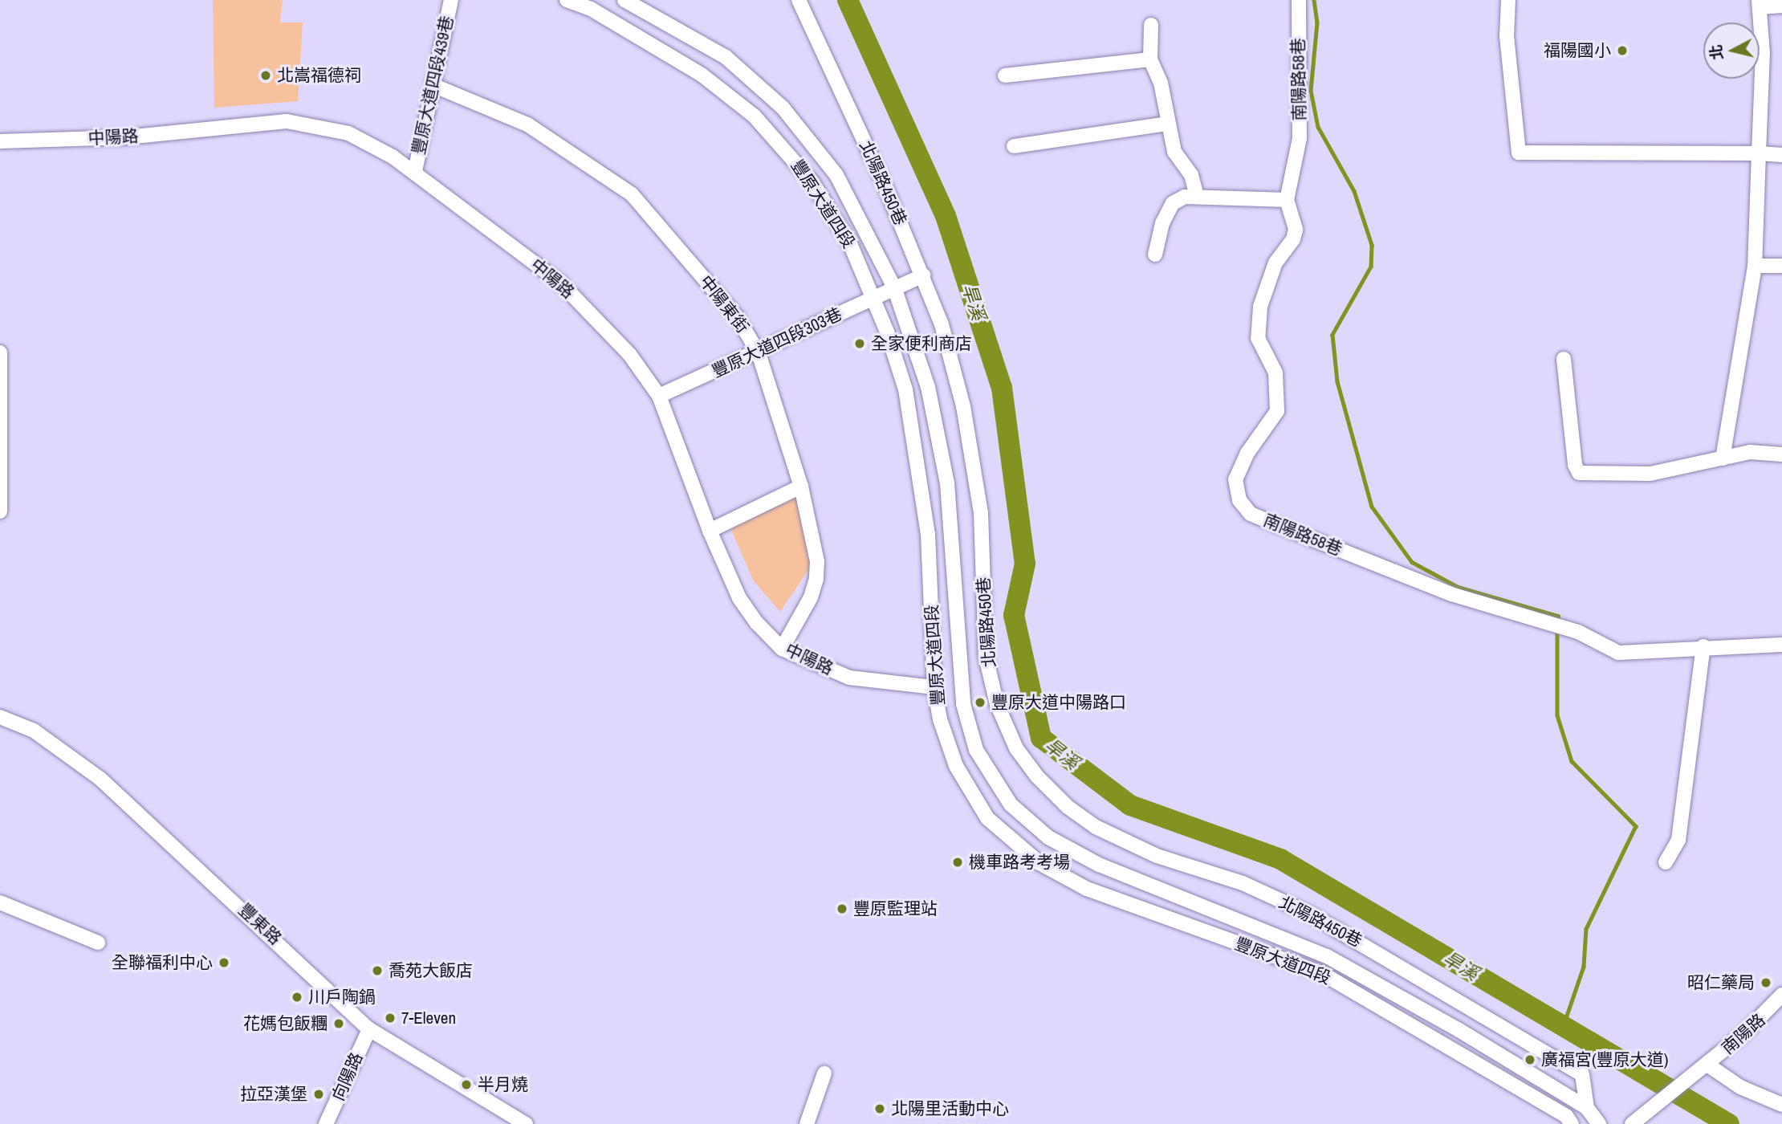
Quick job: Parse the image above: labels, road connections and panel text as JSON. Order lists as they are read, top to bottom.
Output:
{
  "streets": {
    "street": [
      "南陽路58巷",
      "豐原大道四段439巷",
      "中陽路",
      "北陽路450巷",
      "豐原大道四段",
      "中陽東街",
      "豐原大道四段303巷",
      "豐東路",
      "南陽路",
      "向陽路"
    ]
  },
  "crossings": [
    ["豐原大道四段439巷", "中陽路"],
    ["豐原大道四段439巷", "中陽東街"],
    ["中陽路", "豐原大道四段"],
    ["中陽路", "中陽東街"],
    ["中陽路", "豐原大道四段303巷"],
    ["北陽路450巷", "豐原大道四段"],
    ["北陽路450巷", "豐原大道四段303巷"],
    ["豐原大道四段", "豐原大道四段303巷"],
    ["中陽東街", "豐原大道四段303巷"],
    ["豐東路", "向陽路"]
  ],
  "water": ["旱溪"],
  "places": [
    "福陽國小",
    "北嵩福德祠",
    "全家便利商店",
    "豐原大道中陽路口",
    "機車路考考場",
    "豐原監理站",
    "全聯福利中心",
    "喬苑大飯店",
    "昭仁藥局",
    "川戶陶鍋",
    "7-Eleven",
    "花媽包飯糰",
    "廣福宮(豐原大道)",
    "半月燒",
    "拉亞漢堡",
    "北陽里活動中心"
  ],
  "north": "left"
}
